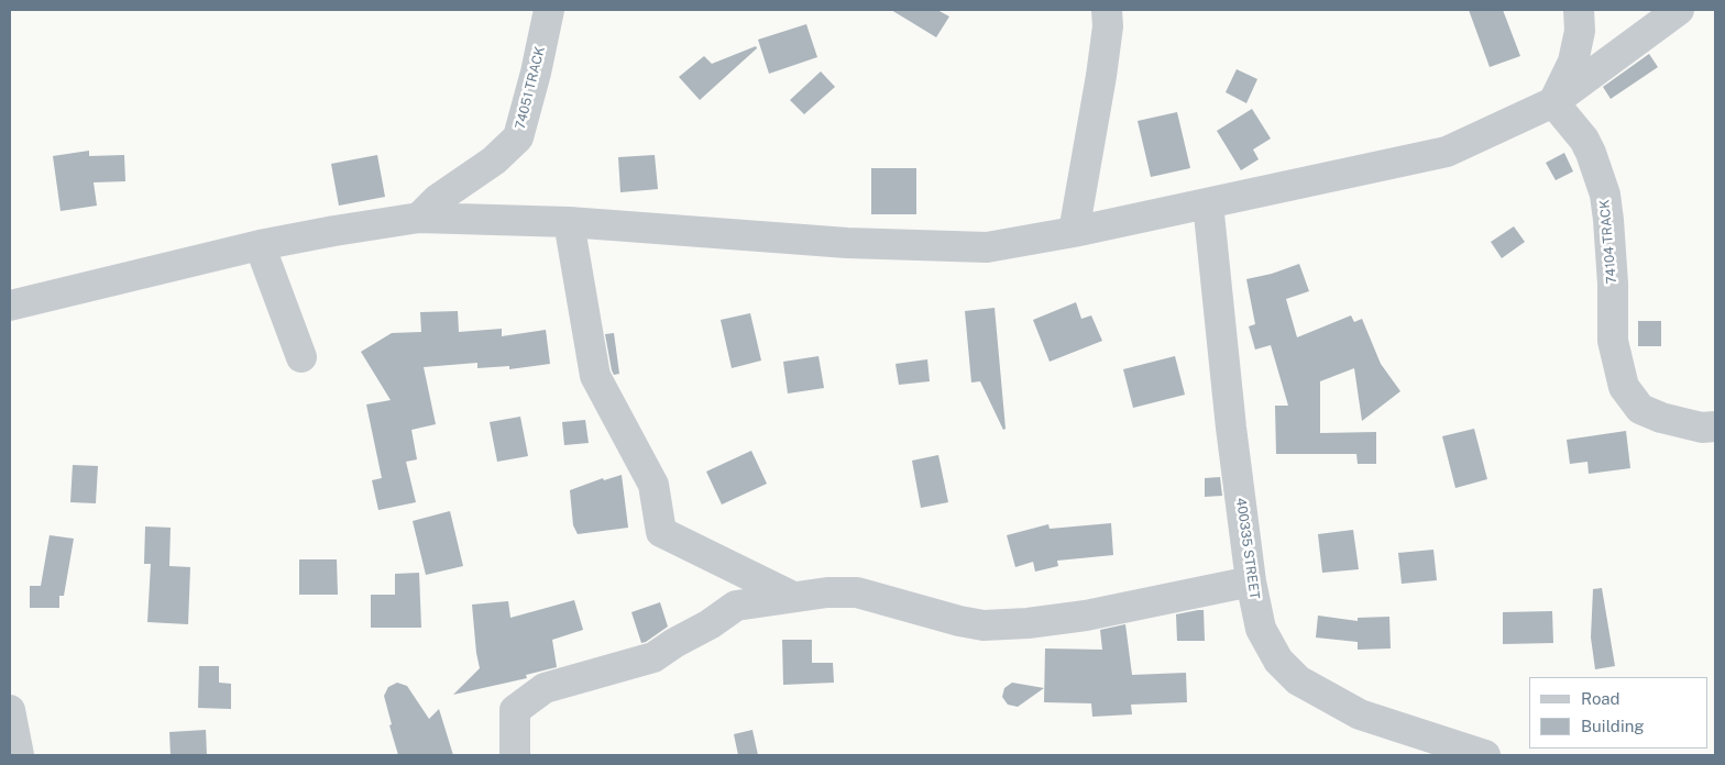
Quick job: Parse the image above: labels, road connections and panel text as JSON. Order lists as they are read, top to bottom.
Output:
{
  "streets": {
    "street": ["74051 TRACK", "74104 TRACK", "400335 STREET"]
  },
  "legend": ["Road", "Building"]
}
